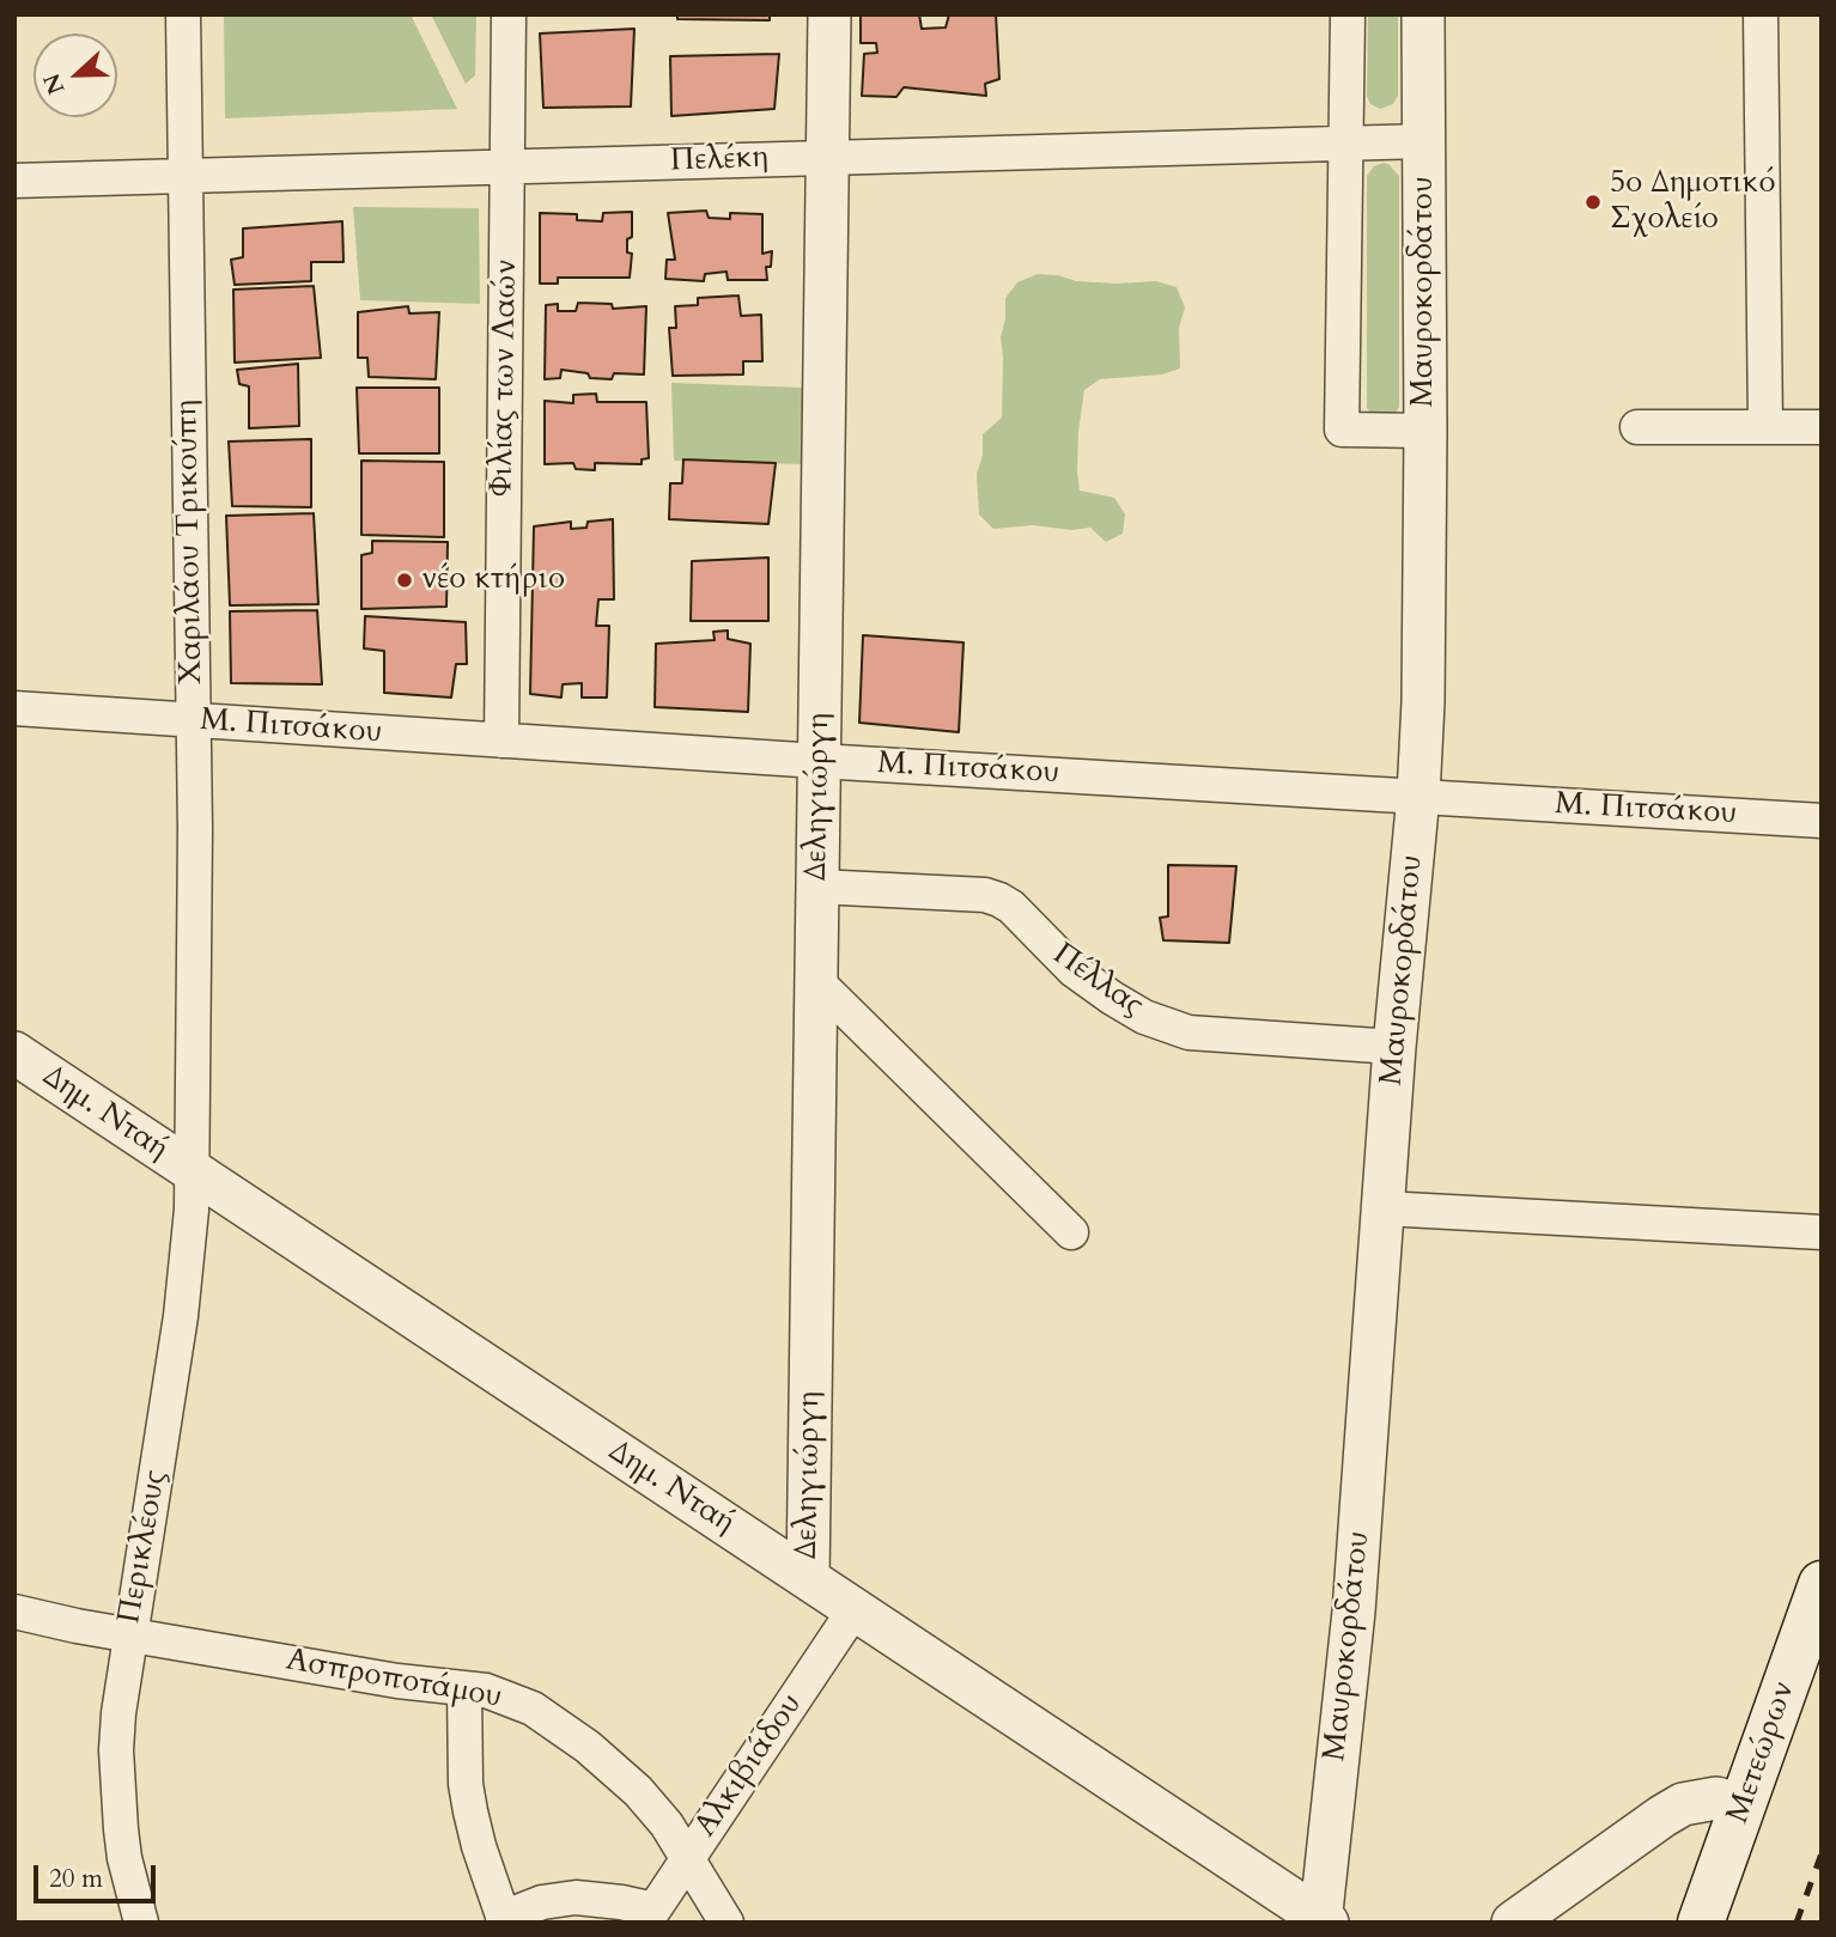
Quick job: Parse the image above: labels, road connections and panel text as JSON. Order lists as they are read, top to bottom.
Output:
{
  "streets": {
    "main road": ["Μετεώρων"],
    "street": [
      "Πελέκη",
      "Μαυροκορδάτου",
      "Φιλίας των Λαών",
      "Χαριλάου Τρικούπη",
      "Μ. Πιτσάκου",
      "Δεληγιώργη",
      "Πέλλας",
      "Δημ. Νταή",
      "Περικλέους",
      "Ασπροποτάμου",
      "Αλκιβιάδου"
    ]
  },
  "crossings": [
    ["Πελέκη", "Μαυροκορδάτου"],
    ["Πελέκη", "Φιλίας των Λαών"],
    ["Πελέκη", "Χαριλάου Τρικούπη"],
    ["Πελέκη", "Δεληγιώργη"],
    ["Μαυροκορδάτου", "Μ. Πιτσάκου"],
    ["Μαυροκορδάτου", "Πέλλας"],
    ["Μαυροκορδάτου", "Δημ. Νταή"],
    ["Φιλίας των Λαών", "Μ. Πιτσάκου"],
    ["Χαριλάου Τρικούπη", "Μ. Πιτσάκου"],
    ["Χαριλάου Τρικούπη", "Δημ. Νταή"],
    ["Χαριλάου Τρικούπη", "Περικλέους"],
    ["Μ. Πιτσάκου", "Δεληγιώργη"],
    ["Δεληγιώργη", "Πέλλας"],
    ["Δεληγιώργη", "Δημ. Νταή"],
    ["Δημ. Νταή", "Περικλέους"],
    ["Δημ. Νταή", "Αλκιβιάδου"],
    ["Περικλέους", "Ασπροποτάμου"],
    ["Ασπροποτάμου", "Αλκιβιάδου"]
  ],
  "places": ["5ο Δημοτικό Σχολείο", "νέο κτήριο"],
  "scale_bar": "20 m",
  "north": "left"
}
